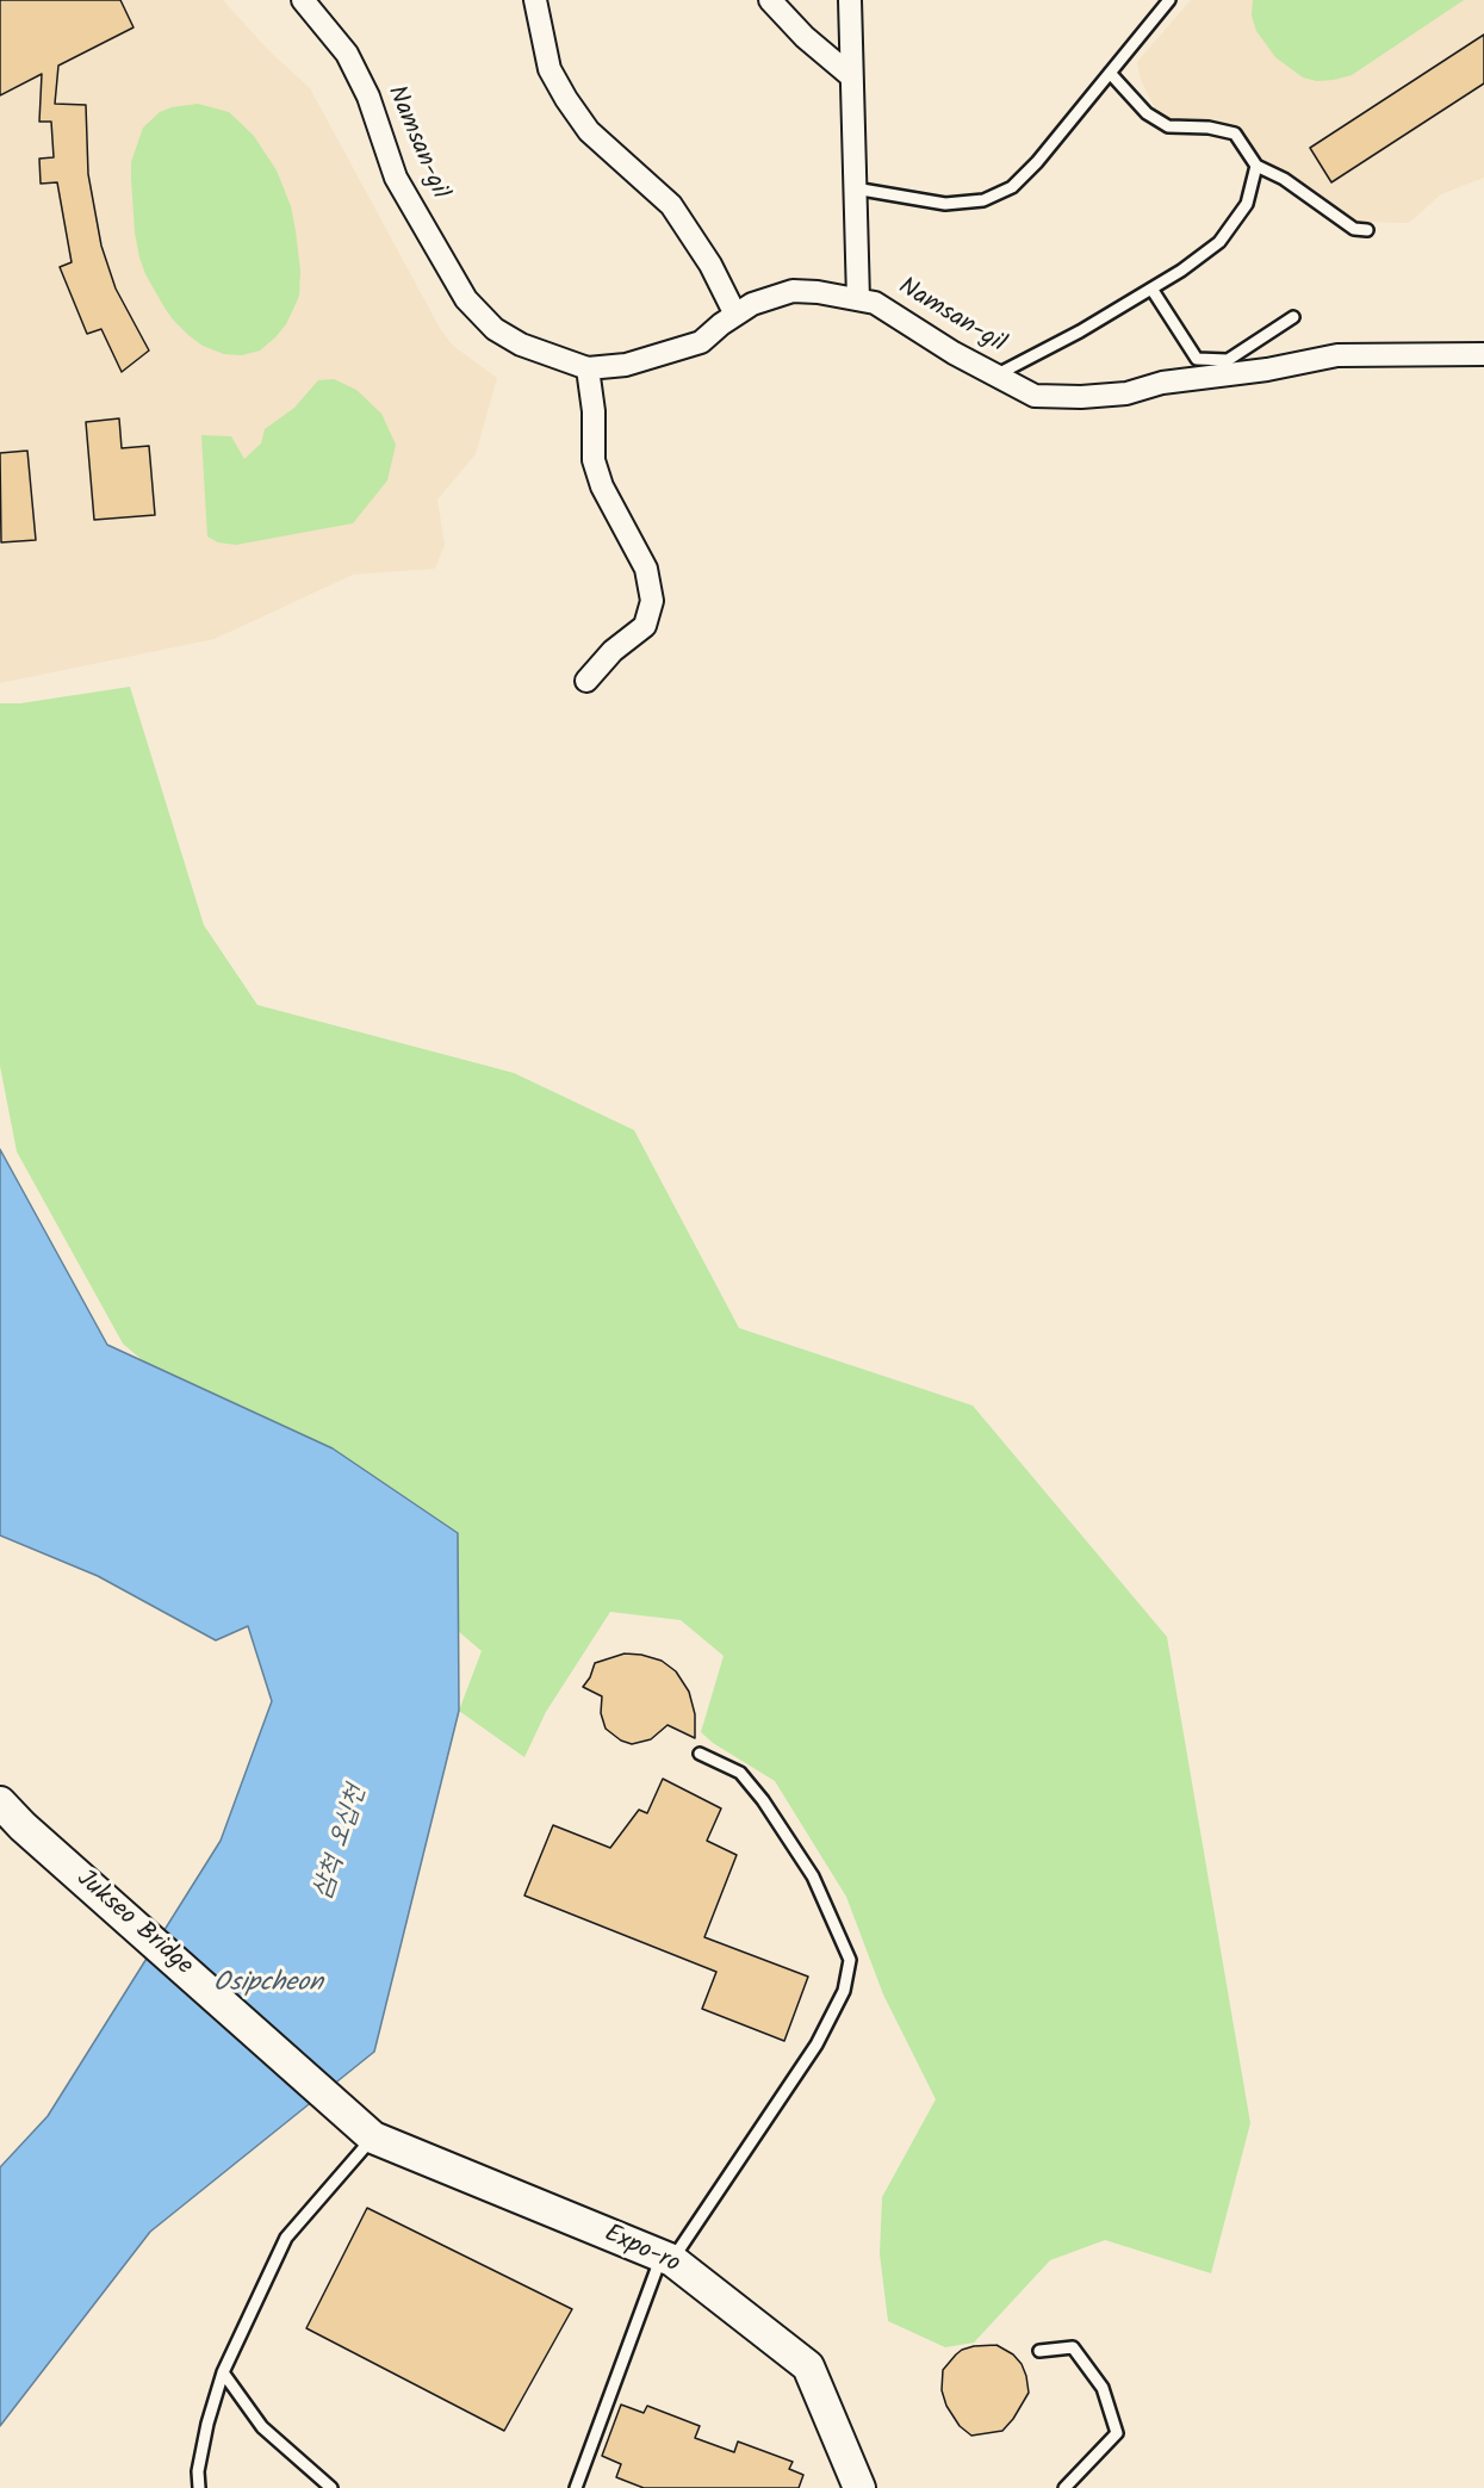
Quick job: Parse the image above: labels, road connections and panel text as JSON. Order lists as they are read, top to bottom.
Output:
{
  "streets": {
    "street": ["Namsan-gil", "Jukseo Bridge", "Expo-ro"]
  },
  "crossings": [
    ["Jukseo Bridge", "Expo-ro"]
  ],
  "water": ["삼척 오십천", "Osipcheon"]
}
